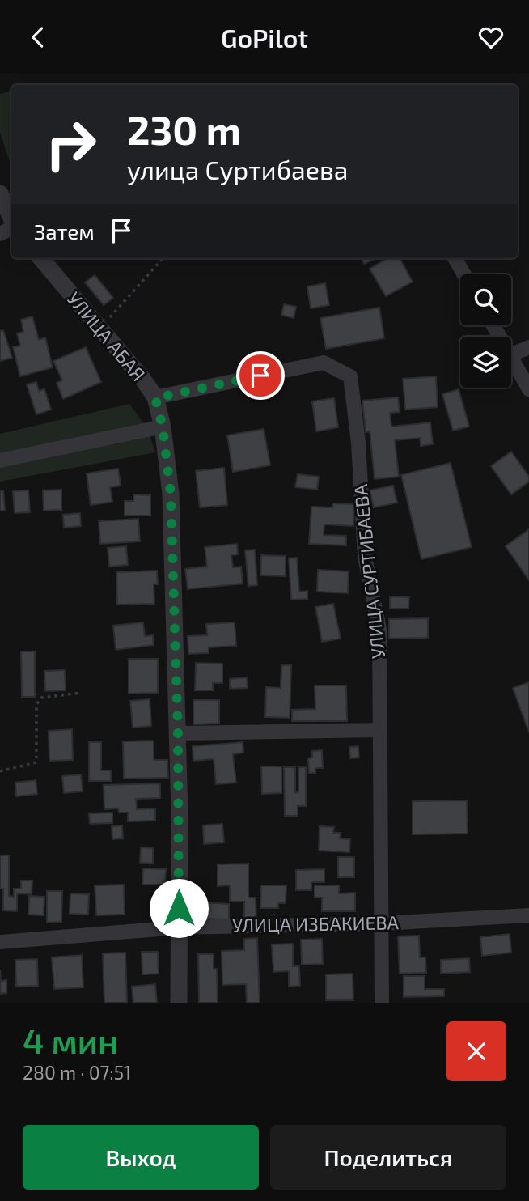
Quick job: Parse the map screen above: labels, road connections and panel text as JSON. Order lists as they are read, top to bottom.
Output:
{
  "streets": {
    "street": ["УЛИЦА АБАЯ", "УЛИЦА СУРТИБАЕВА", "УЛИЦА ИЗБАКИЕВА"]
  },
  "crossings": [
    ["УЛИЦА АБАЯ", "УЛИЦА СУРТИБАЕВА"],
    ["УЛИЦА АБАЯ", "УЛИЦА ИЗБАКИЕВА"],
    ["УЛИЦА СУРТИБАЕВА", "УЛИЦА ИЗБАКИЕВА"]
  ],
  "page": {
    "header": "GoPilot",
    "turn": ["230 m", "улица Суртибаева"],
    "then": "Затем",
    "heading": ["4 мин", "280 m · 07:51"],
    "buttons": ["Выход", "Поделиться"]
  }
}
